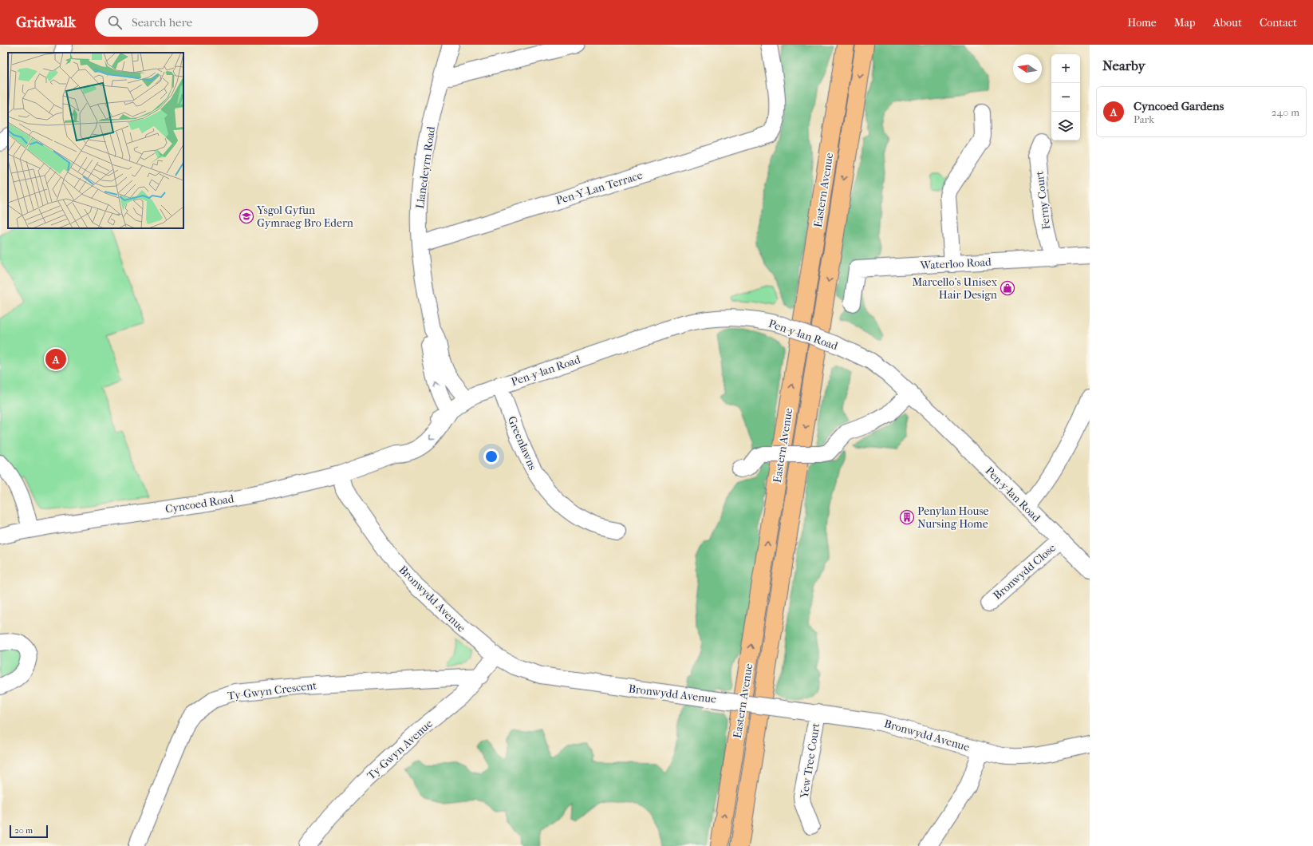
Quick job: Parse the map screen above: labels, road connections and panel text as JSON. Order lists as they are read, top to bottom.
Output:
{
  "streets": {
    "highway": ["Eastern Avenue"],
    "street": [
      "Llanedeyrn Road",
      "Pen-Y-Lan Terrace",
      "Ferny Court",
      "Waterloo Road",
      "Pen-y-lan Road",
      "Greenlawns",
      "Cyncoed Road",
      "Bronwydd Close",
      "Bronwydd Avenue",
      "Ty-Gwyn Crescent",
      "Ty-Gwyn Avenue",
      "Yew Tree Court"
    ]
  },
  "crossings": [
    ["Llanedeyrn Road", "Pen-Y-Lan Terrace"],
    ["Llanedeyrn Road", "Pen-y-lan Road"],
    ["Llanedeyrn Road", "Cyncoed Road"],
    ["Ferny Court", "Waterloo Road"],
    ["Pen-y-lan Road", "Greenlawns"],
    ["Pen-y-lan Road", "Cyncoed Road"],
    ["Pen-y-lan Road", "Bronwydd Close"],
    ["Cyncoed Road", "Bronwydd Avenue"],
    ["Bronwydd Avenue", "Ty-Gwyn Avenue"],
    ["Bronwydd Avenue", "Yew Tree Court"],
    ["Ty-Gwyn Crescent", "Ty-Gwyn Avenue"]
  ],
  "places": {
    "school or university": ["Ysgol Gyfun Gymraeg Bro Edern"],
    "shop": ["Marcello's Unisex Hair Design"],
    "building": ["Penylan House Nursing Home"]
  },
  "scale_bar": "20 m",
  "north": "left",
  "page": {
    "header": "Gridwalk",
    "search": "Search here",
    "nav": [
      "Home",
      "Map",
      "About",
      "Contact"
    ],
    "heading": "Nearby",
    "map_buttons": ["+", "−"],
    "list": [
      {
        "mark": "A",
        "name": "Cyncoed Gardens",
        "note": "Park",
        "value": "240 m"
      }
    ],
    "pins": "A",
    "scale": "20 m"
  }
}
